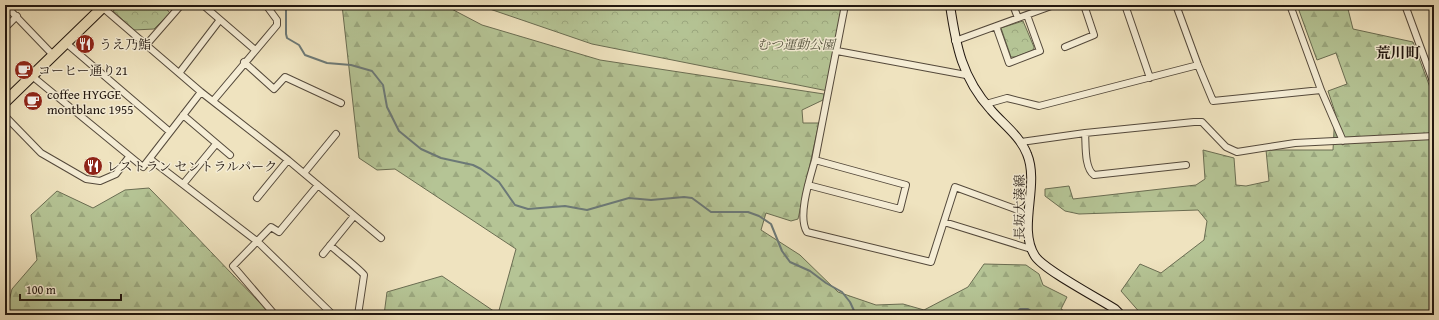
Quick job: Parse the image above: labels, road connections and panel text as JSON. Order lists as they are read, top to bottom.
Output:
{
  "streets": {
    "main road": ["長坂大湊線"]
  },
  "districts": ["荒川町"],
  "parks": ["むつ運動公園"],
  "places": {
    "restaurant": ["うえ乃鮨", "レストラン セントラルパーク"],
    "cafe": ["コーヒー通り21", "coffee HYGGE montblanc 1955"]
  },
  "scale_bar": "100 m"
}
